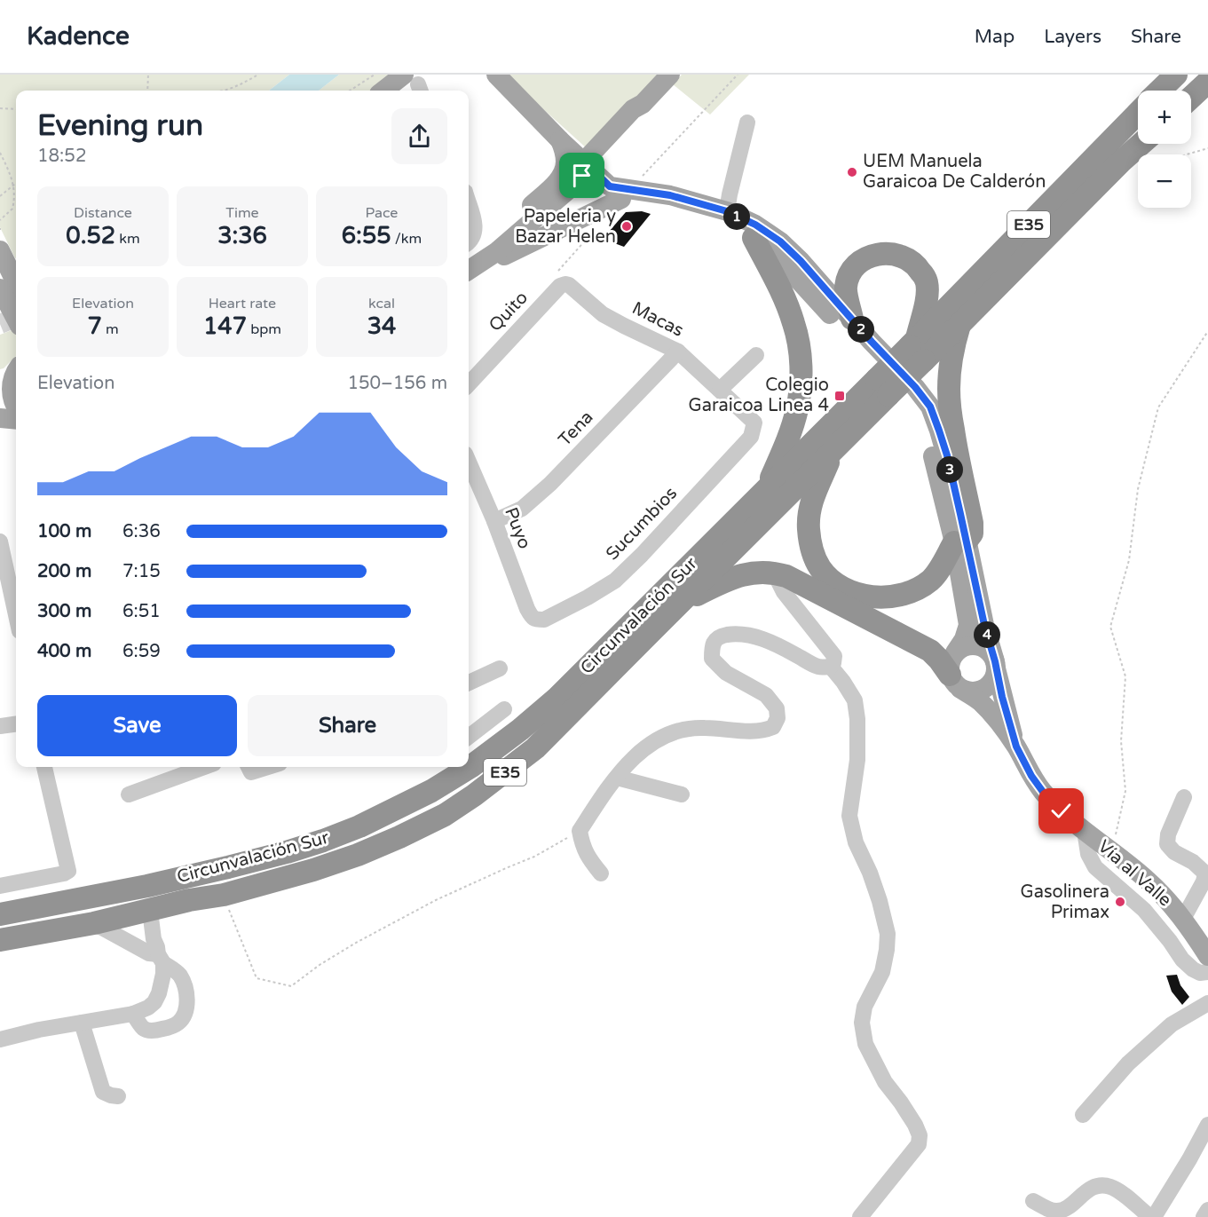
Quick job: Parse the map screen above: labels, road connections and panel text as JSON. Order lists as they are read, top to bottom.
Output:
{
  "streets": {
    "highway": ["E35", "Circunvalación Sur"],
    "main road": ["Vía al Valle"],
    "street": [
      "Quito",
      "Macas",
      "Tena",
      "Sucumbios",
      "Puyo"
    ]
  },
  "crossings": [
    ["Quito", "Macas"],
    ["Macas", "Tena"],
    ["Macas", "Sucumbios"],
    ["Tena", "Puyo"],
    ["Sucumbios", "Puyo"]
  ],
  "places": {
    "other": ["UEM Manuela Garaicoa De Calderón", "Papeleria y Bazar Helen", "Gasolinera Primax"],
    "transit": ["Colegio Garaicoa Linea 4"]
  },
  "page": {
    "header": "Kadence",
    "nav": ["Map", "Layers", "Share"],
    "map_buttons": ["+", "−"],
    "heading": ["Evening run", "18:52"],
    "stats": [
      ["Distance", "0.52 km"],
      ["Time", "3:36"],
      ["Pace", "6:55 /km"],
      ["Elevation", "7 m"],
      ["Heart rate", "147 bpm"],
      ["kcal", "34"]
    ],
    "pins": [
      "1",
      "2",
      "3",
      "4"
    ],
    "chart": ["Elevation", "150–156 m"],
    "list": [
      {
        "name": "100 m",
        "note": "6:36"
      },
      {
        "name": "200 m",
        "note": "7:15"
      },
      {
        "name": "300 m",
        "note": "6:51"
      },
      {
        "name": "400 m",
        "note": "6:59"
      }
    ],
    "buttons": ["Save", "Share"]
  }
}
